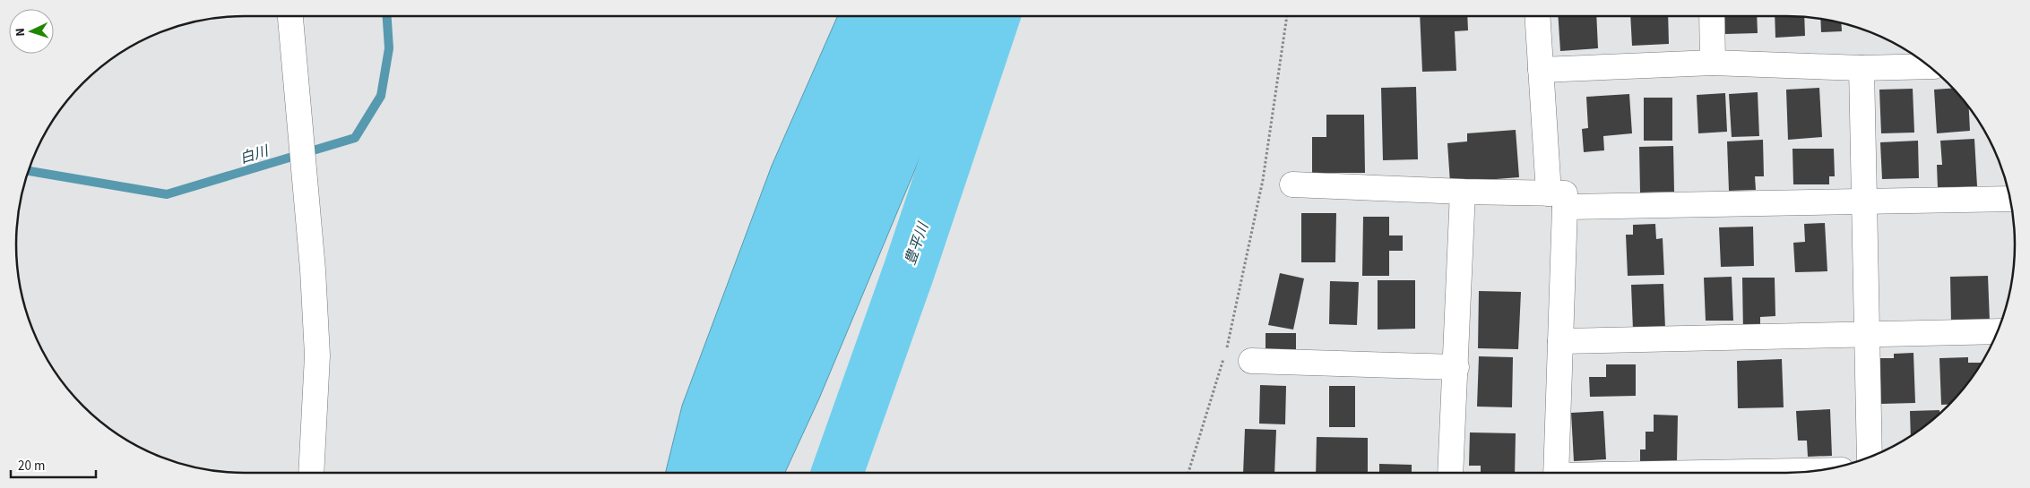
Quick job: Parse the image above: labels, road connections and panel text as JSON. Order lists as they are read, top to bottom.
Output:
{
  "water": ["白川", "豊平川"],
  "scale_bar": "20 m",
  "north": "left"
}
